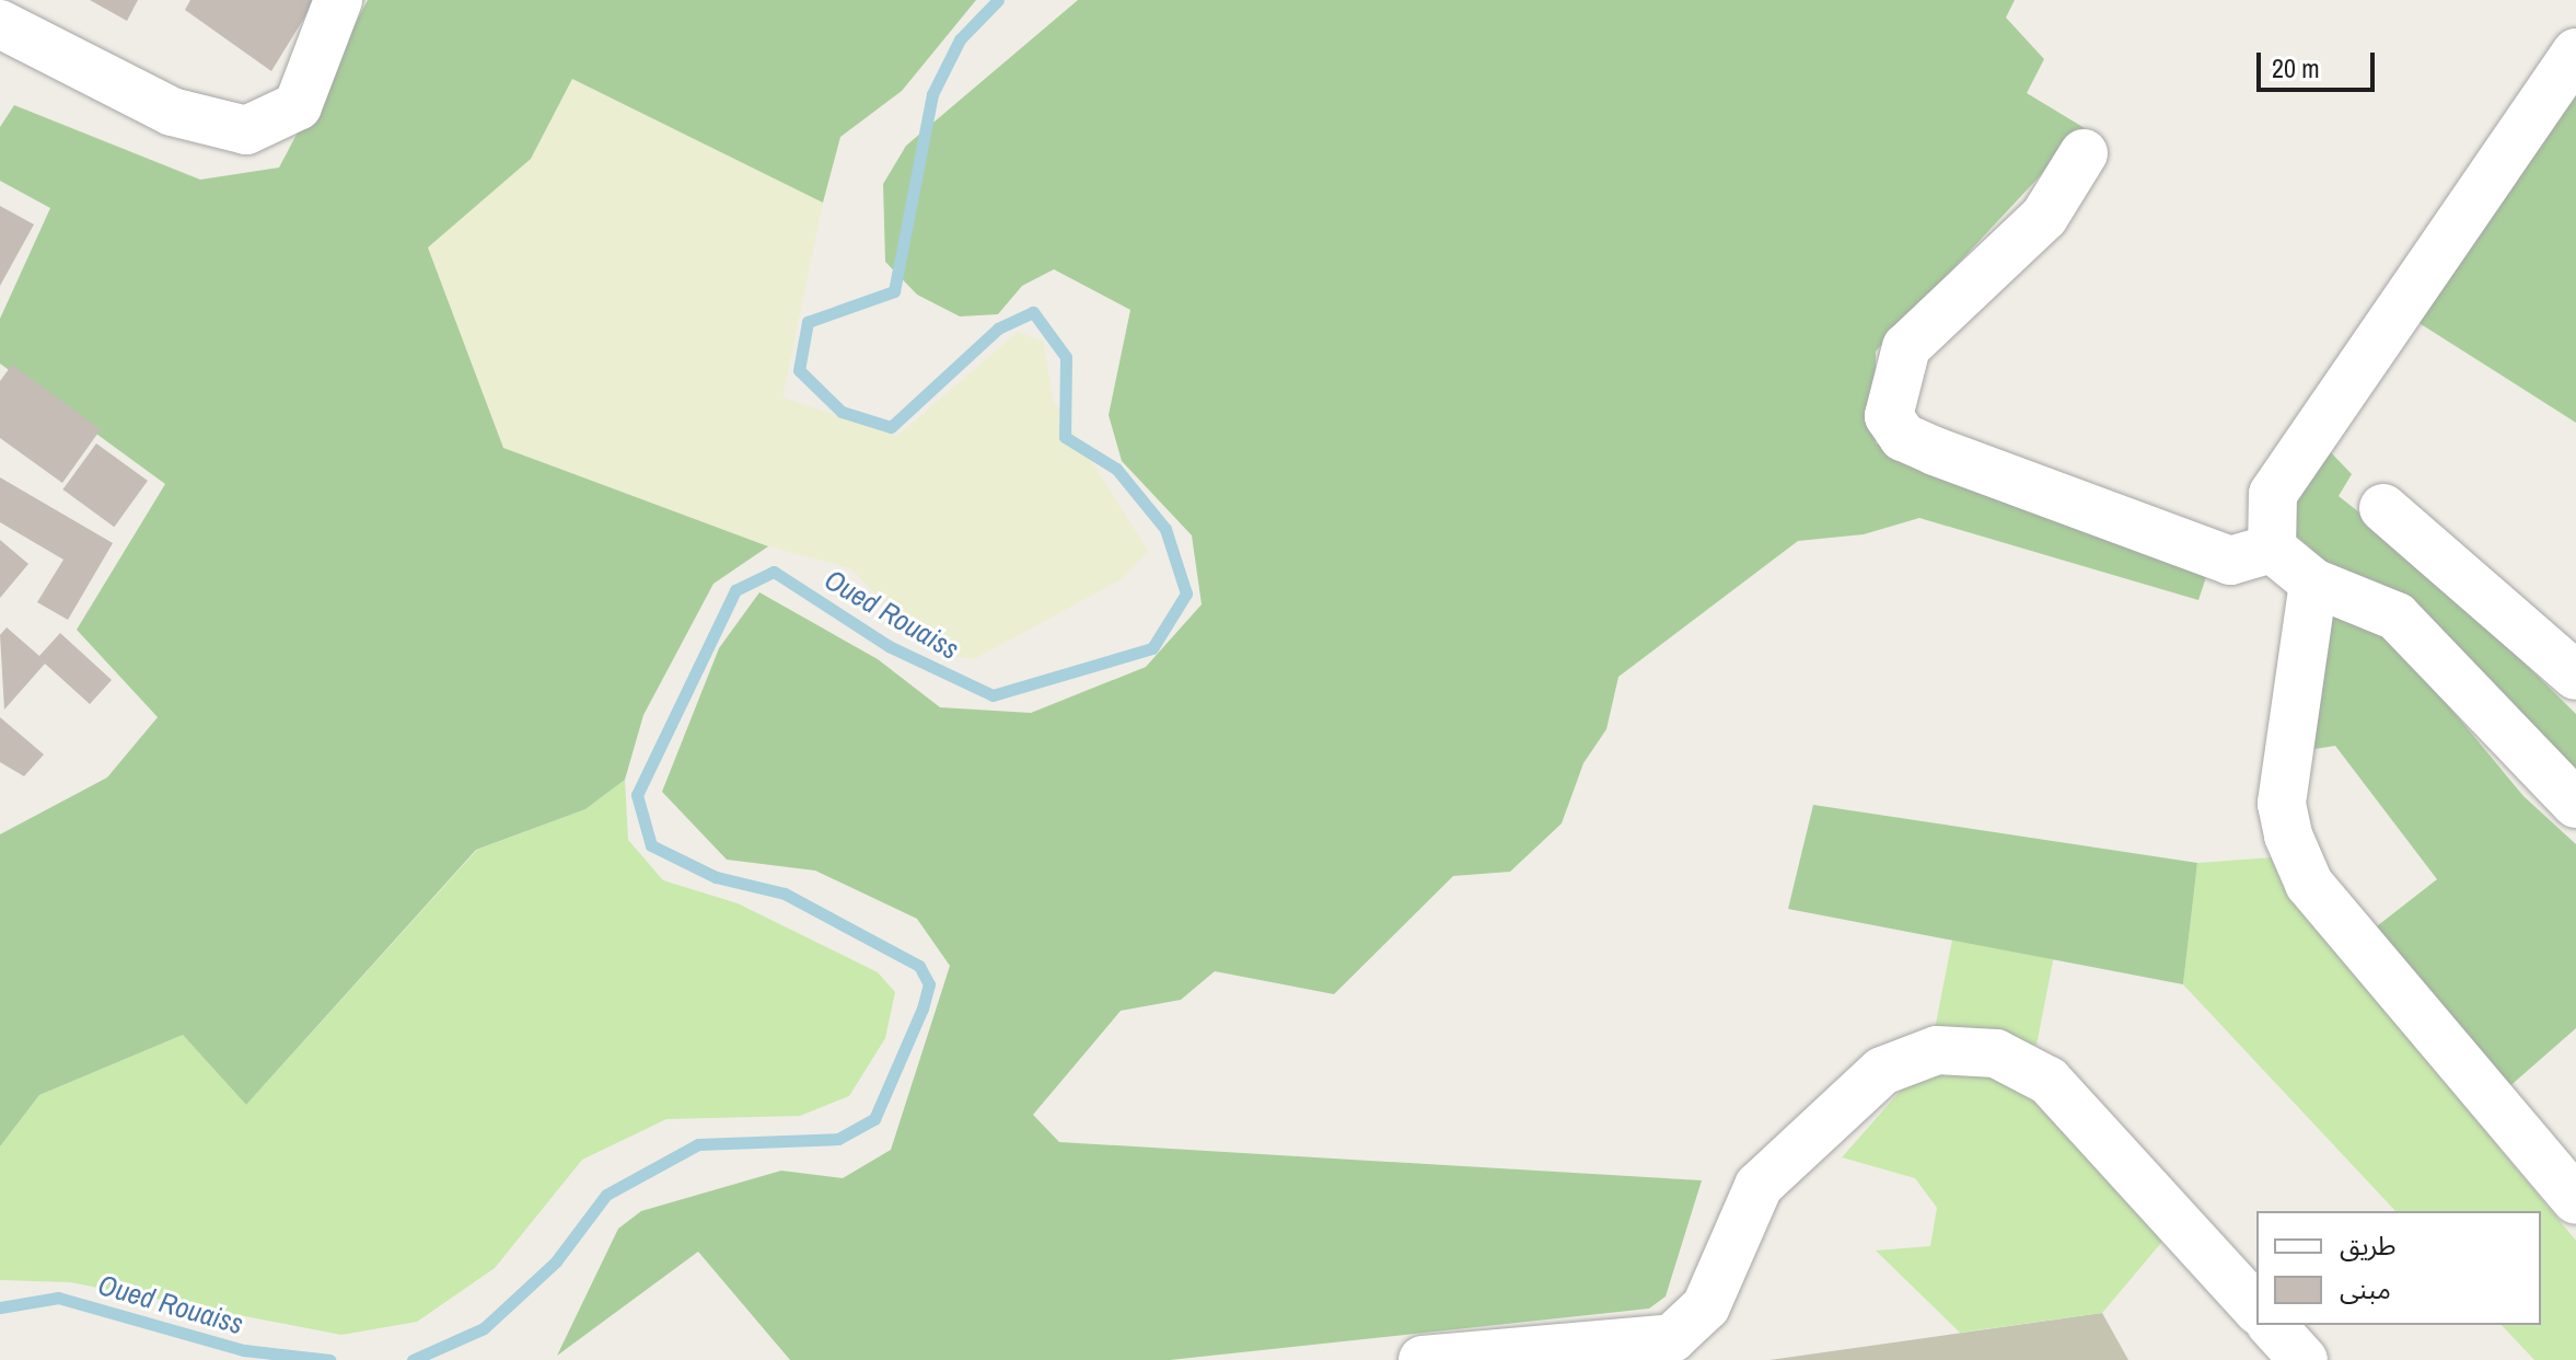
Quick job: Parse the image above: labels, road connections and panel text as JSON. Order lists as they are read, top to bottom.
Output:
{
  "water": ["Oued Rouaiss"],
  "legend": ["طريق", "مبنى"],
  "scale_bar": "20 m"
}
